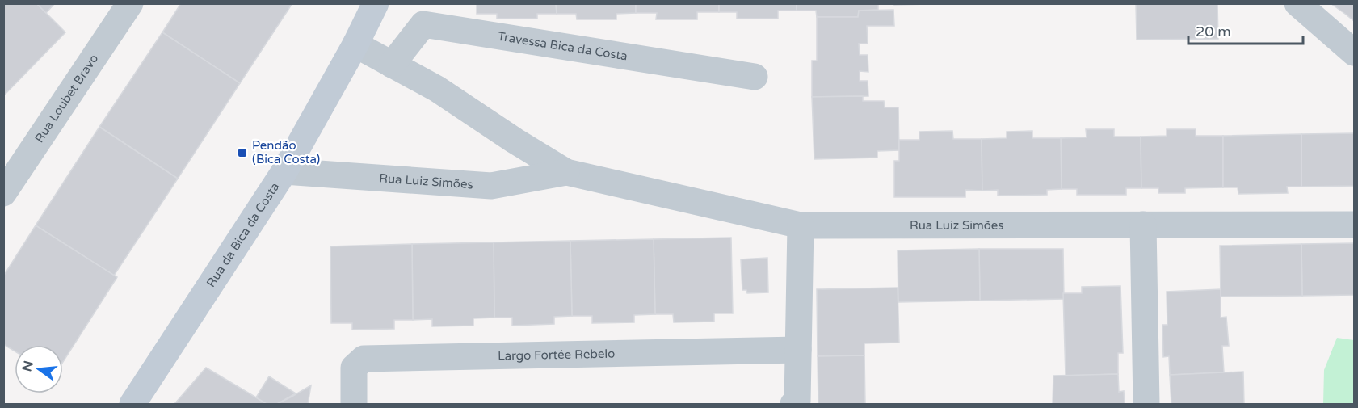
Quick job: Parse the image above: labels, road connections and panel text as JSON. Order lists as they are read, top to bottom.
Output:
{
  "streets": {
    "street": [
      "Travessa Bica da Costa",
      "Rua Loubet Bravo",
      "Rua Luiz Simões",
      "Rua da Bica da Costa",
      "Largo Fortée Rebelo"
    ]
  },
  "crossings": [
    ["Travessa Bica da Costa", "Rua Luiz Simões"],
    ["Rua Luiz Simões", "Rua da Bica da Costa"]
  ],
  "places": {
    "transit": ["Pendão (Bica Costa)"]
  },
  "scale_bar": "20 m",
  "north": "left"
}
